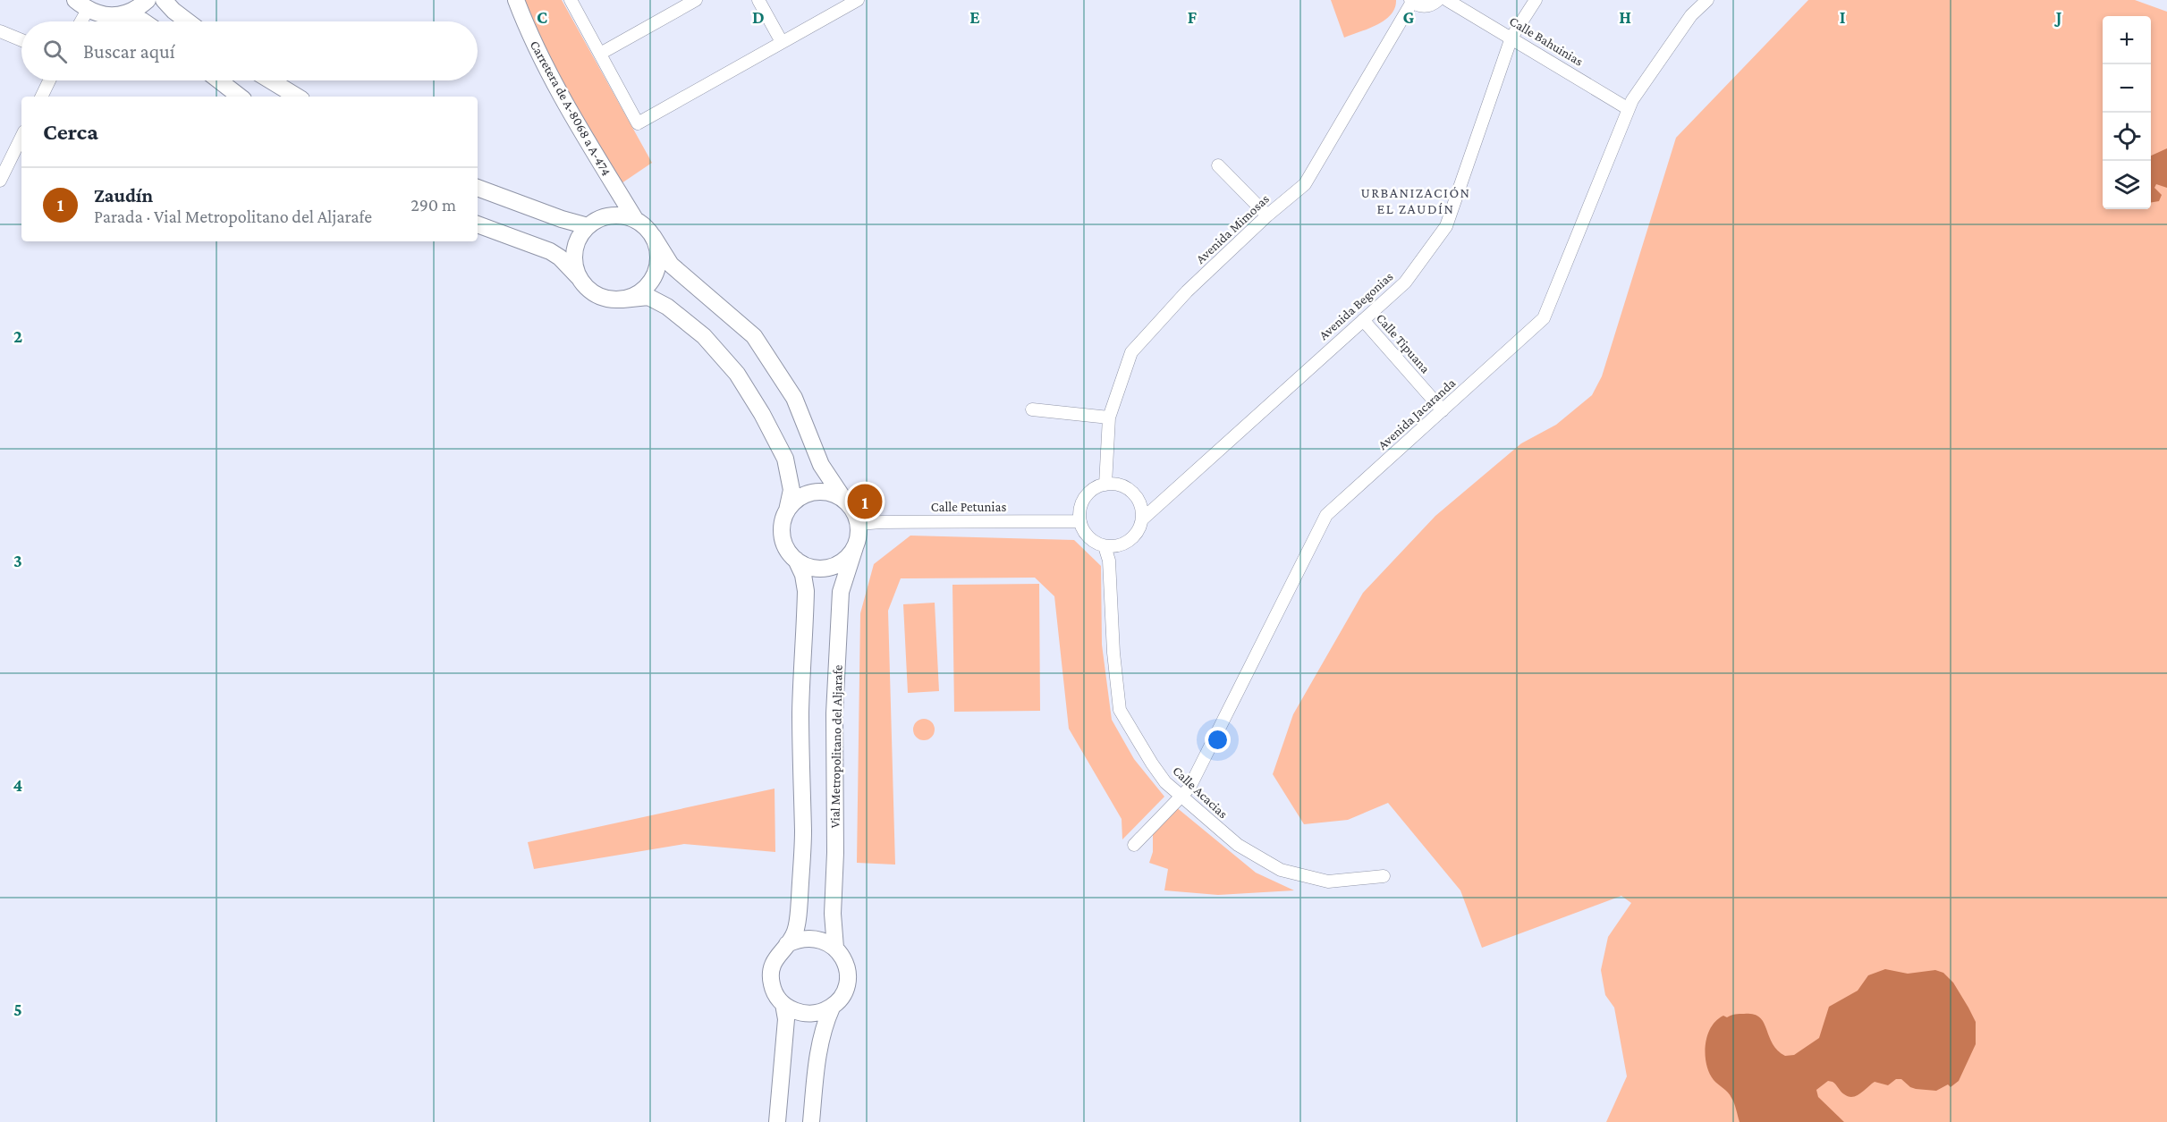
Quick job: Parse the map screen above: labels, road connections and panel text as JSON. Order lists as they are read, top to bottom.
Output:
{
  "streets": {
    "main road": ["Carretera de A-8068 a A-474", "Vial Metropolitano del Aljarafe"],
    "street": [
      "Calle Bahuinias",
      "Avenida Mimosas",
      "Avenida Begonias",
      "Calle Tipuana",
      "Avenida Jacaranda",
      "Calle Petunias",
      "Calle Acacias"
    ]
  },
  "crossings": [
    ["Calle Bahuinias", "Avenida Begonias"],
    ["Calle Bahuinias", "Avenida Jacaranda"],
    ["Avenida Mimosas", "Avenida Begonias"],
    ["Avenida Mimosas", "Calle Petunias"],
    ["Avenida Mimosas", "Calle Acacias"],
    ["Avenida Begonias", "Calle Tipuana"],
    ["Avenida Begonias", "Calle Petunias"],
    ["Avenida Begonias", "Calle Acacias"],
    ["Calle Tipuana", "Avenida Jacaranda"],
    ["Avenida Jacaranda", "Calle Acacias"],
    ["Calle Petunias", "Vial Metropolitano del Aljarafe"],
    ["Calle Petunias", "Calle Acacias"]
  ],
  "districts": ["URBANIZACIÓN EL ZAUDÍN"],
  "page": {
    "map_buttons": ["+", "−"],
    "search": "Buscar aquí",
    "heading": "Cerca",
    "list": [
      {
        "mark": "1",
        "name": "Zaudín",
        "note": "Parada · Vial Metropolitano del Aljarafe",
        "value": "290 m"
      }
    ],
    "pins": "1"
  },
  "grid": {
    "columns": [
      "C",
      "D",
      "E",
      "F",
      "G",
      "H",
      "I",
      "J"
    ],
    "rows": [
      "2",
      "3",
      "4",
      "5"
    ]
  }
}
